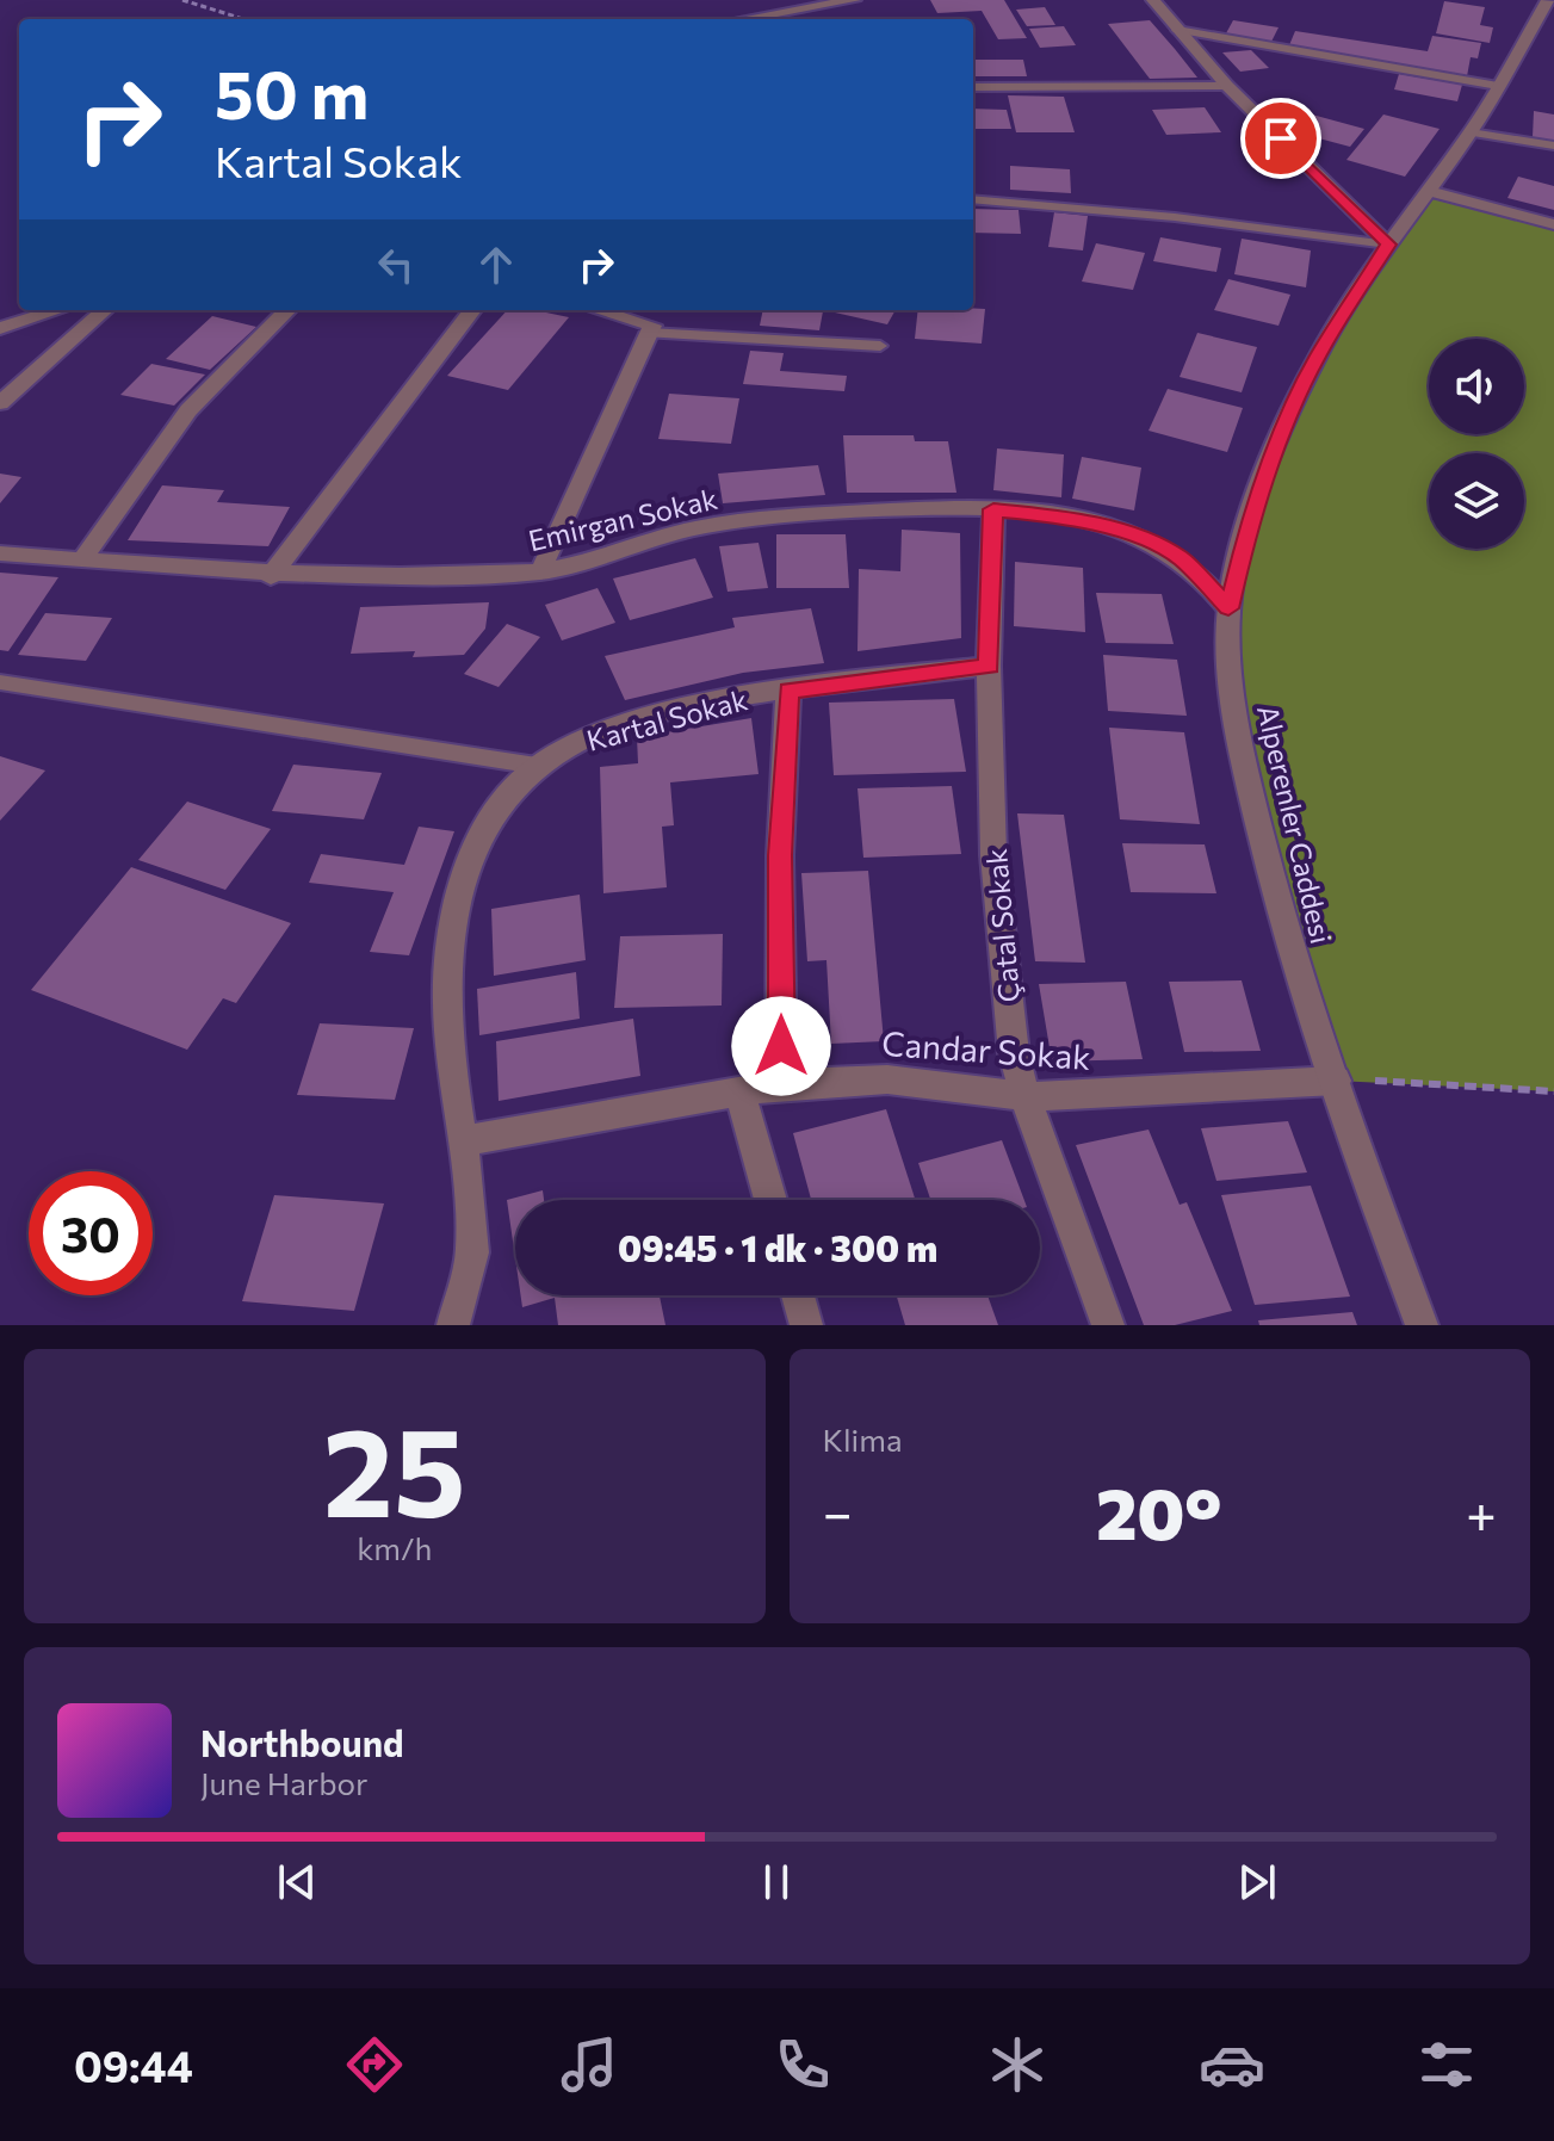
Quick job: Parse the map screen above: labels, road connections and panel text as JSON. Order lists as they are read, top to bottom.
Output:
{
  "streets": {
    "street": [
      "Emirgan Sokak",
      "Kartal Sokak",
      "Alperenler Caddesi",
      "Çatal Sokak",
      "Candar Sokak"
    ]
  },
  "crossings": [
    ["Emirgan Sokak", "Alperenler Caddesi"],
    ["Emirgan Sokak", "Çatal Sokak"],
    ["Kartal Sokak", "Çatal Sokak"],
    ["Kartal Sokak", "Candar Sokak"],
    ["Alperenler Caddesi", "Candar Sokak"],
    ["Çatal Sokak", "Candar Sokak"]
  ],
  "page": {
    "turn": ["50 m", "Kartal Sokak"],
    "limit": "30",
    "trip": "09:45 · 1 dk · 300 m",
    "tile": [
      ["25", "km/h"],
      "Klima"
    ],
    "heat": ["−", "20°", "+"],
    "song": ["Northbound", "June Harbor"],
    "tabs": "09:44"
  }
}
